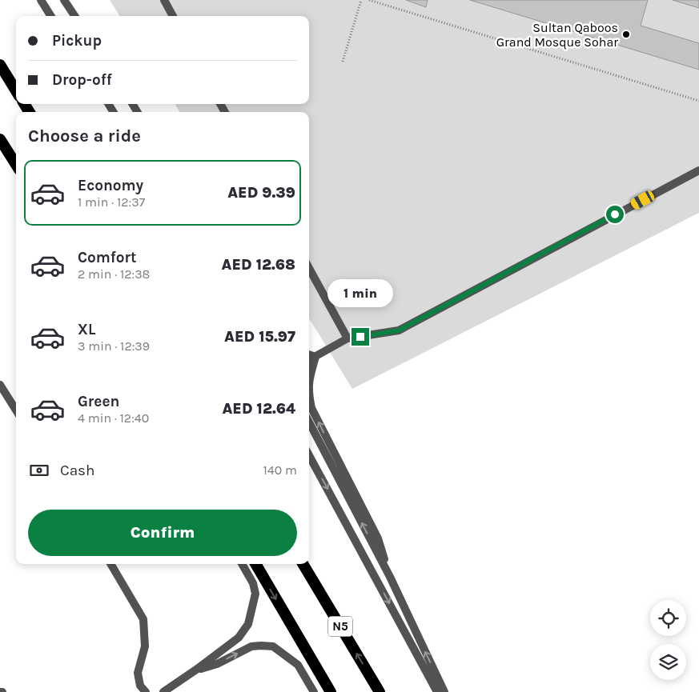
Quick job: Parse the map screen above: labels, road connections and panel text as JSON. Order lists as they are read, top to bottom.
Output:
{
  "streets": {
    "highway": ["N5"]
  },
  "places": ["Sultan Qaboos Grand Mosque Sohar"],
  "page": {
    "banner": ["Pickup", "Drop-off"],
    "heading": "Choose a ride",
    "list": [
      {
        "name": "Economy",
        "note": "1 min · 12:37",
        "value": "AED 9.39"
      },
      {
        "name": "Comfort",
        "note": "2 min · 12:38",
        "value": "AED 12.68"
      },
      {
        "name": "XL",
        "note": "3 min · 12:39",
        "value": "AED 15.97"
      },
      {
        "name": "Green",
        "note": "4 min · 12:40",
        "value": "AED 12.64"
      }
    ],
    "bubble": "1 min",
    "pay": ["Cash", "140 m"],
    "buttons": "Confirm"
  }
}
